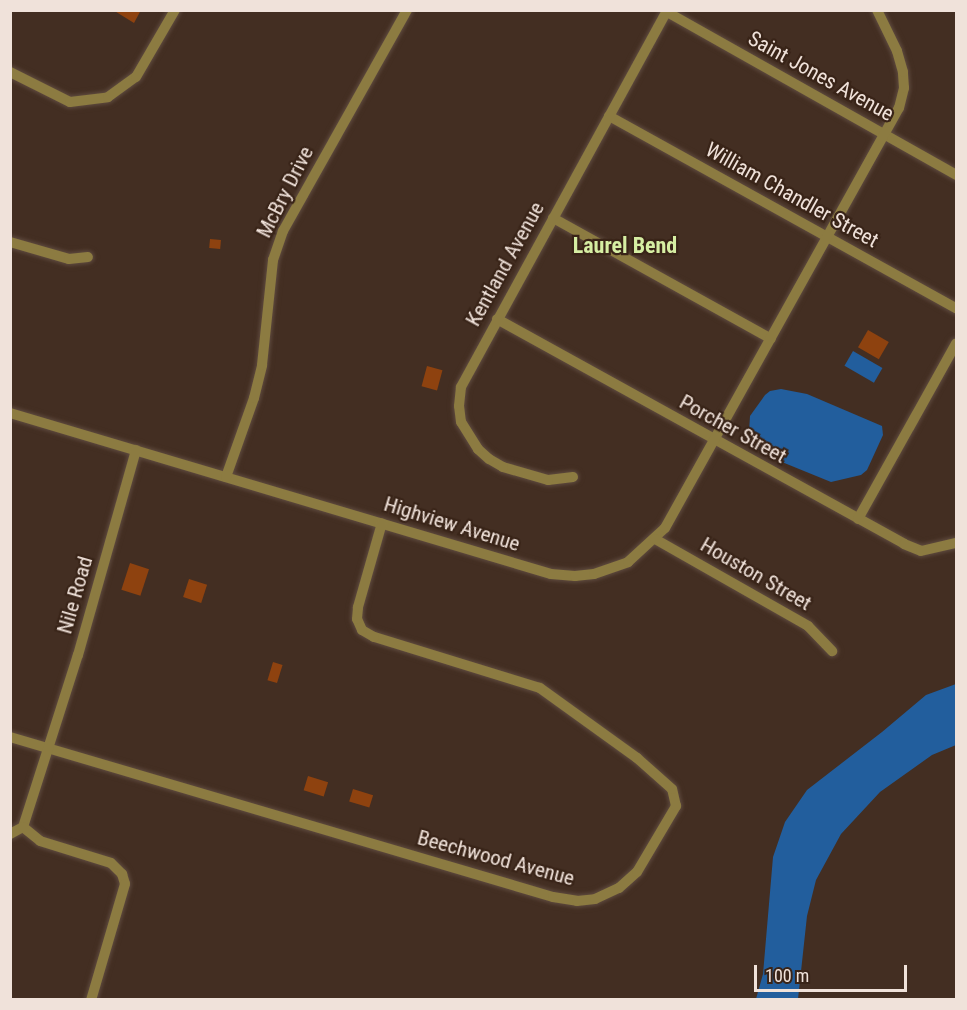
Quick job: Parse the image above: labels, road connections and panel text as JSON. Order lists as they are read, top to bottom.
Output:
{
  "streets": {
    "street": [
      "Saint Jones Avenue",
      "McBry Drive",
      "William Chandler Street",
      "Kentland Avenue",
      "Porcher Street",
      "Highview Avenue",
      "Houston Street",
      "Nile Road",
      "Beechwood Avenue"
    ]
  },
  "crossings": [
    ["Saint Jones Avenue", "Kentland Avenue"],
    ["McBry Drive", "Highview Avenue"],
    ["William Chandler Street", "Kentland Avenue"],
    ["Kentland Avenue", "Porcher Street"],
    ["Porcher Street", "Highview Avenue"],
    ["Highview Avenue", "Houston Street"],
    ["Highview Avenue", "Nile Road"],
    ["Highview Avenue", "Beechwood Avenue"],
    ["Nile Road", "Beechwood Avenue"]
  ],
  "districts": ["Laurel Bend"],
  "scale_bar": "100 m"
}
